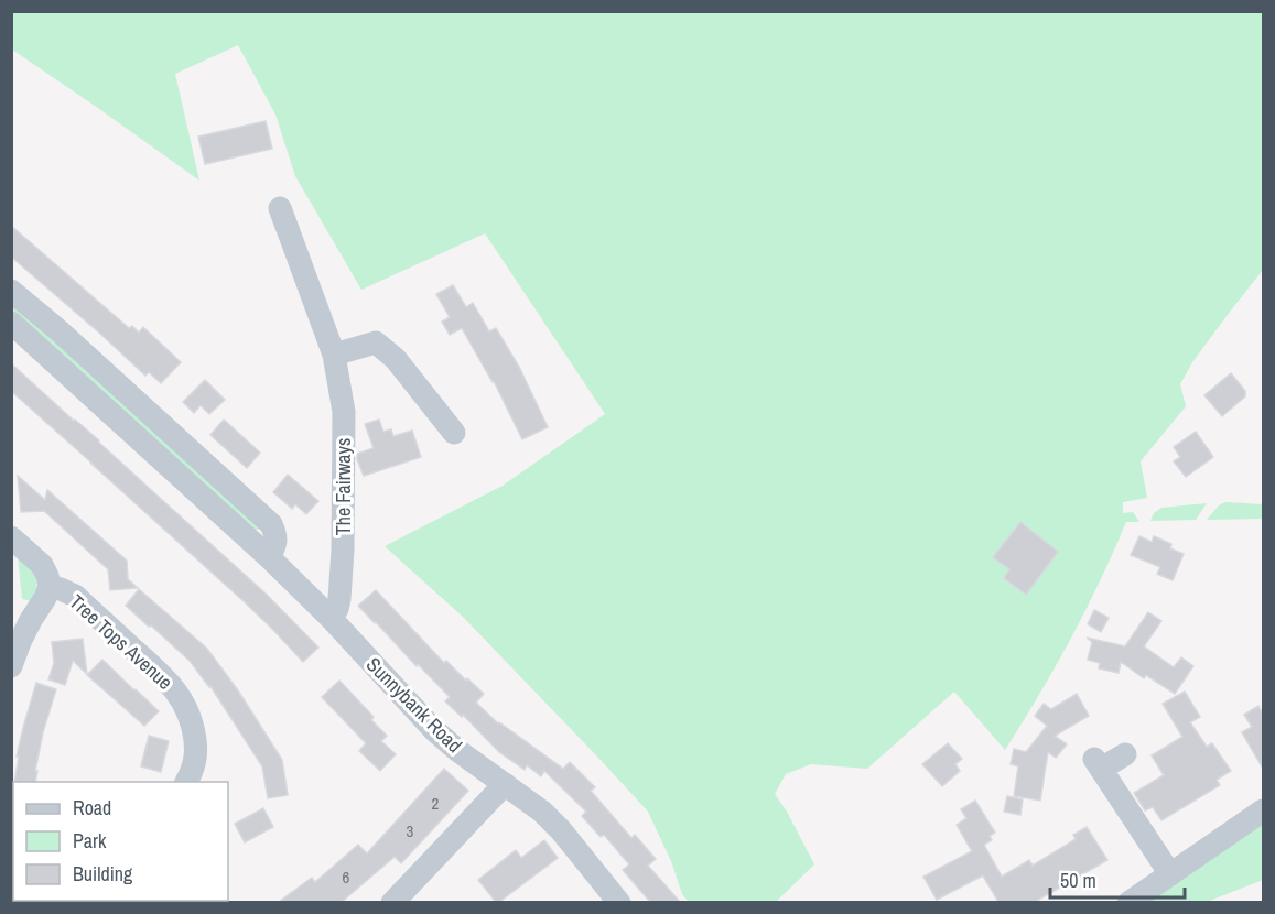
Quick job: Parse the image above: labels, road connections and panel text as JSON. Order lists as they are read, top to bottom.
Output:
{
  "streets": {
    "street": ["The Fairways", "Tree Tops Avenue", "Sunnybank Road"]
  },
  "crossings": [
    ["The Fairways", "Sunnybank Road"]
  ],
  "house_numbers": ["2", "3", "6"],
  "legend": ["Road", "Park", "Building"],
  "scale_bar": "50 m"
}
